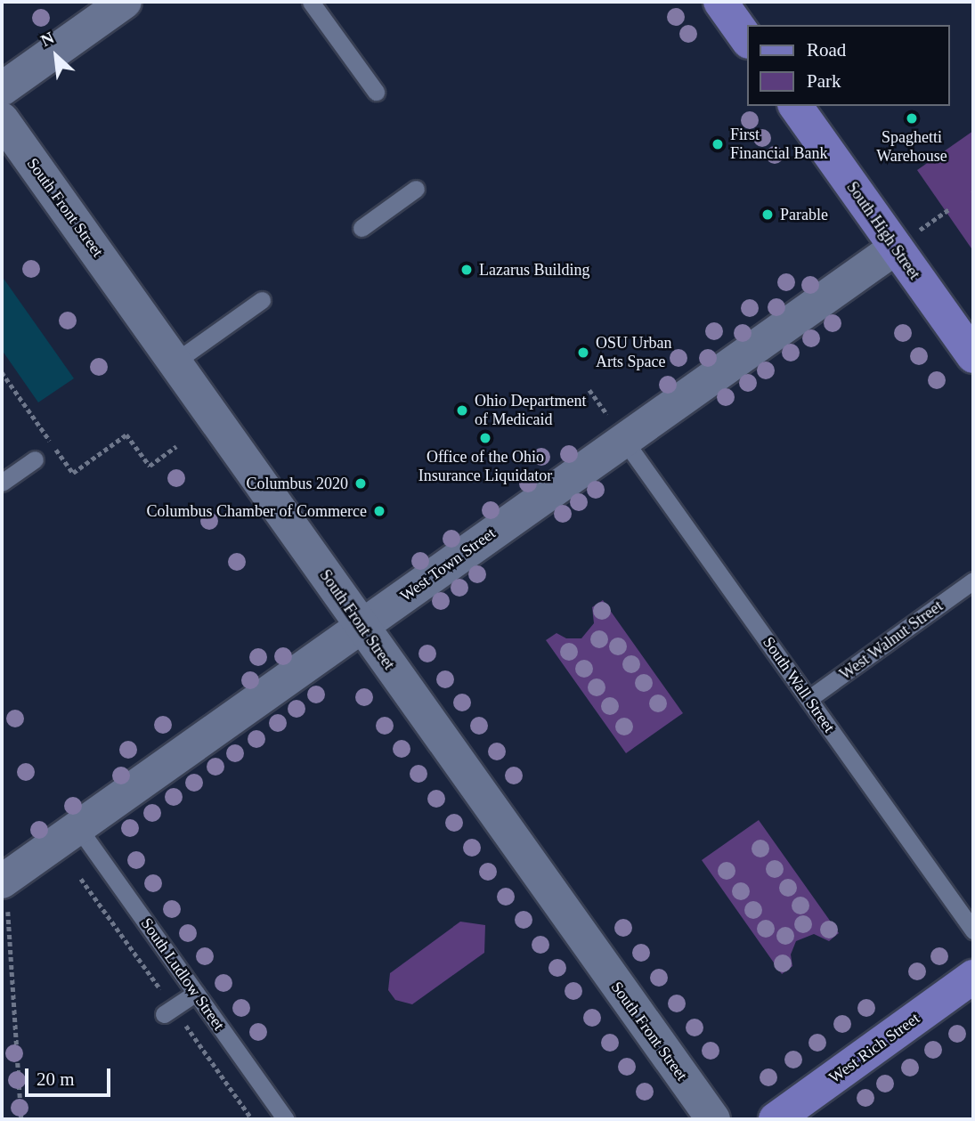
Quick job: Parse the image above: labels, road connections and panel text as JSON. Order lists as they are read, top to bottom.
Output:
{
  "streets": {
    "main road": ["South High Street", "West Rich Street"],
    "street": ["South Front Street", "West Town Street"],
    "lane": ["West Walnut Street", "South Wall Street", "South Ludlow Street"]
  },
  "crossings": [
    ["South Front Street", "West Town Street"],
    ["South High Street", "West Town Street"],
    ["West Town Street", "South Wall Street"],
    ["West Town Street", "South Ludlow Street"],
    ["West Walnut Street", "South Wall Street"]
  ],
  "places": [
    "Spaghetti Warehouse",
    "First Financial Bank",
    "Parable",
    "Lazarus Building",
    "OSU Urban Arts Space",
    "Ohio Department of Medicaid",
    "Office of the Ohio Insurance Liquidator",
    "Columbus 2020",
    "Columbus Chamber of Commerce"
  ],
  "legend": ["Road", "Park"],
  "scale_bar": "20 m",
  "north": "top left"
}
